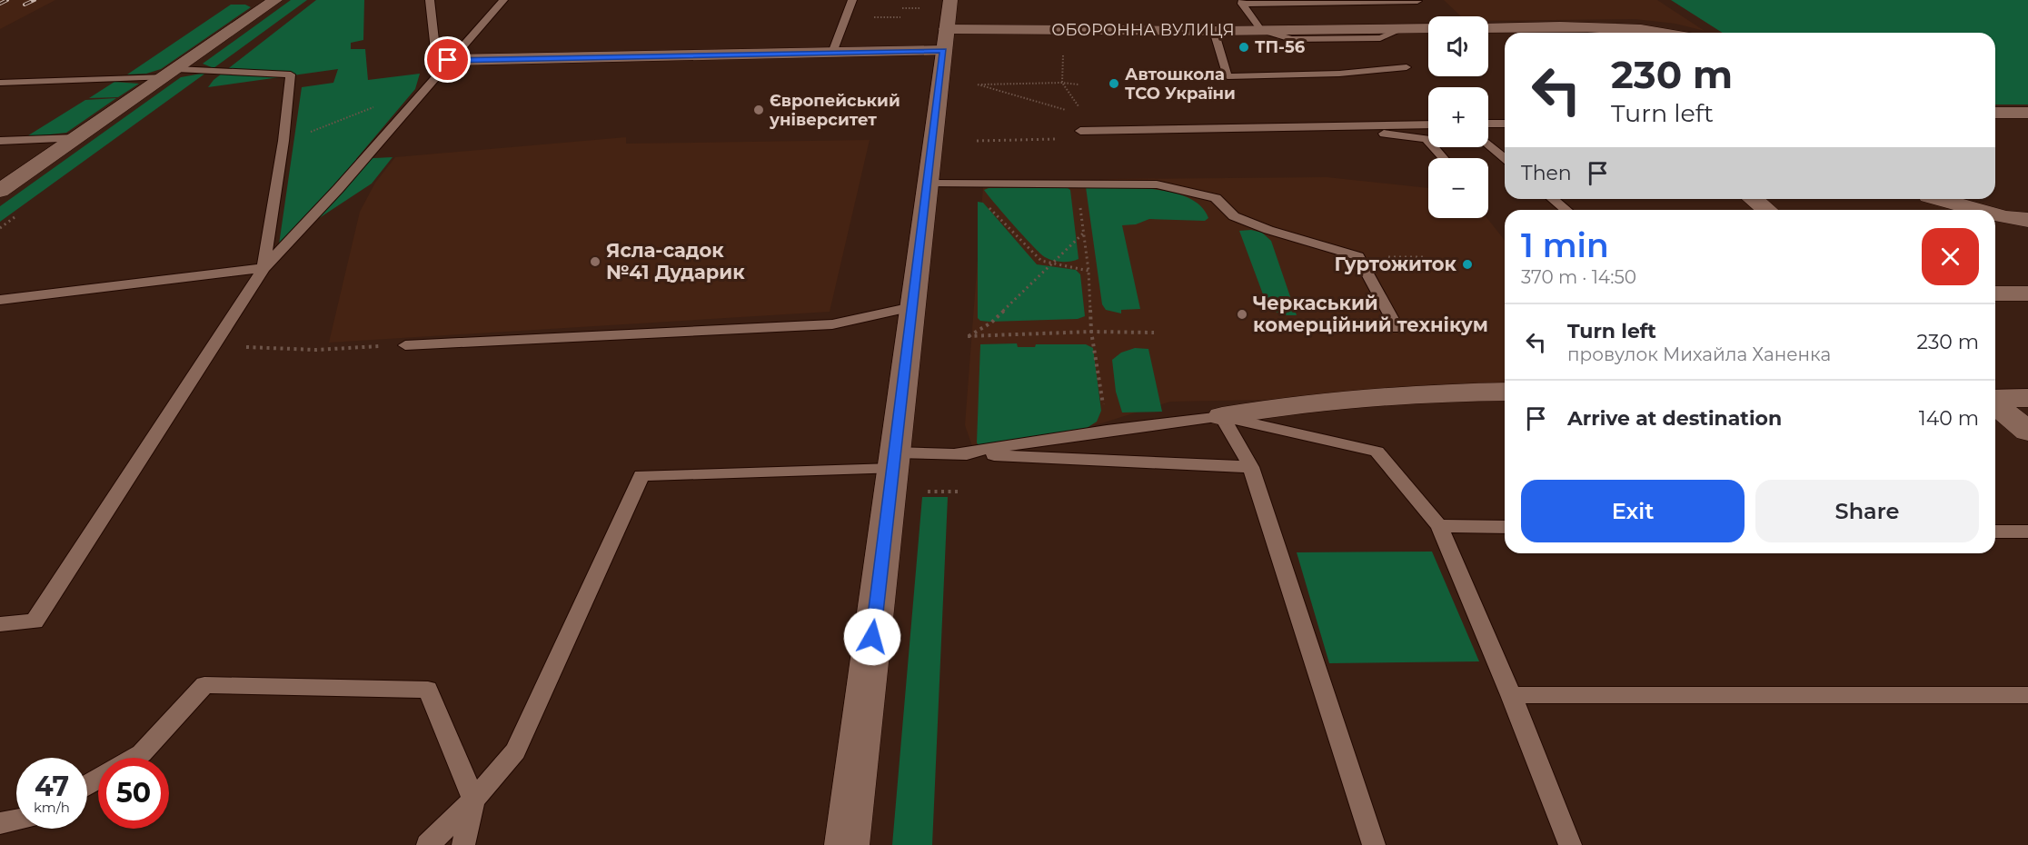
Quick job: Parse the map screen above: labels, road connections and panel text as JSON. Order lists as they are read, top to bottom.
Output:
{
  "streets": {
    "street": ["ОБОРОННА ВУЛИЦЯ"]
  },
  "places": [
    "ТП-56",
    "Автошкола ТСО України",
    "Європейський університет",
    "Ясла-садок №41 Дударик",
    "Гуртожиток",
    "Черкаський комерційний технікум"
  ],
  "page": {
    "map_buttons": ["+", "−"],
    "turn": ["230 m", "Turn left"],
    "then": "Then",
    "heading": ["1 min", "370 m · 14:50"],
    "list": [
      {
        "name": "Turn left",
        "note": "провулок Михайла Ханенка",
        "value": "230 m"
      },
      {
        "name": "Arrive at destination",
        "value": "140 m"
      }
    ],
    "buttons": ["Exit", "Share"],
    "speed": "47 km/h",
    "limit": "50"
  }
}
